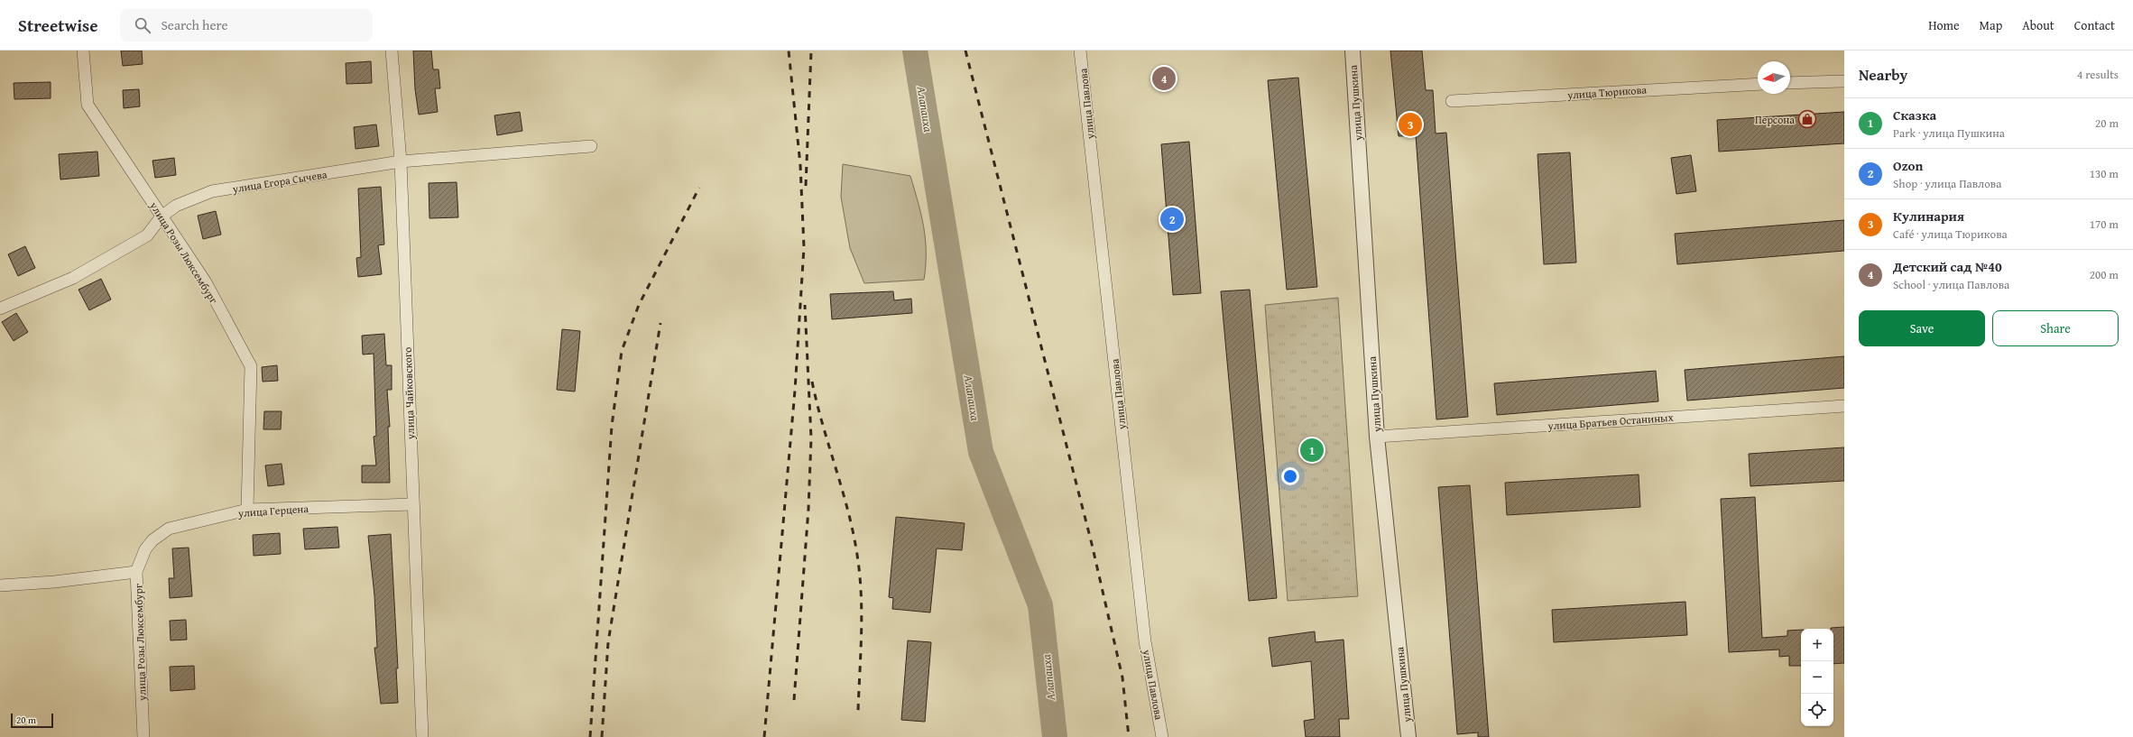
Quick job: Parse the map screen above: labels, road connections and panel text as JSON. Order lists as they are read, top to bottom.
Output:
{
  "streets": {
    "street": [
      "улица Тюрикова",
      "улица Пушкина",
      "улица Павлова",
      "улица Егора Сычева",
      "улица Розы Люксембург",
      "улица Чайковского",
      "улица Братьев Останиных",
      "улица Герцена"
    ]
  },
  "crossings": [
    ["улица Пушкина", "улица Братьев Останиных"],
    ["улица Егора Сычева", "улица Розы Люксембург"],
    ["улица Егора Сычева", "улица Чайковского"],
    ["улица Розы Люксембург", "улица Герцена"],
    ["улица Чайковского", "улица Герцена"]
  ],
  "water": ["Алапаиха"],
  "places": {
    "shop": ["Персона"]
  },
  "scale_bar": "20 m",
  "north": "left",
  "page": {
    "header": "Streetwise",
    "search": "Search here",
    "nav": [
      "Home",
      "Map",
      "About",
      "Contact"
    ],
    "heading": ["Nearby", "4 results"],
    "pins": [
      "4",
      "3",
      "2",
      "1"
    ],
    "list": [
      {
        "mark": "1",
        "name": "Сказка",
        "note": "Park · улица Пушкина",
        "value": "20 m"
      },
      {
        "mark": "2",
        "name": "Ozon",
        "note": "Shop · улица Павлова",
        "value": "130 m"
      },
      {
        "mark": "3",
        "name": "Кулинария",
        "note": "Café · улица Тюрикова",
        "value": "170 m"
      },
      {
        "mark": "4",
        "name": "Детский сад №40",
        "note": "School · улица Павлова",
        "value": "200 m"
      }
    ],
    "buttons": ["Save", "Share"],
    "map_buttons": ["+", "−"],
    "scale": "20 m"
  }
}
